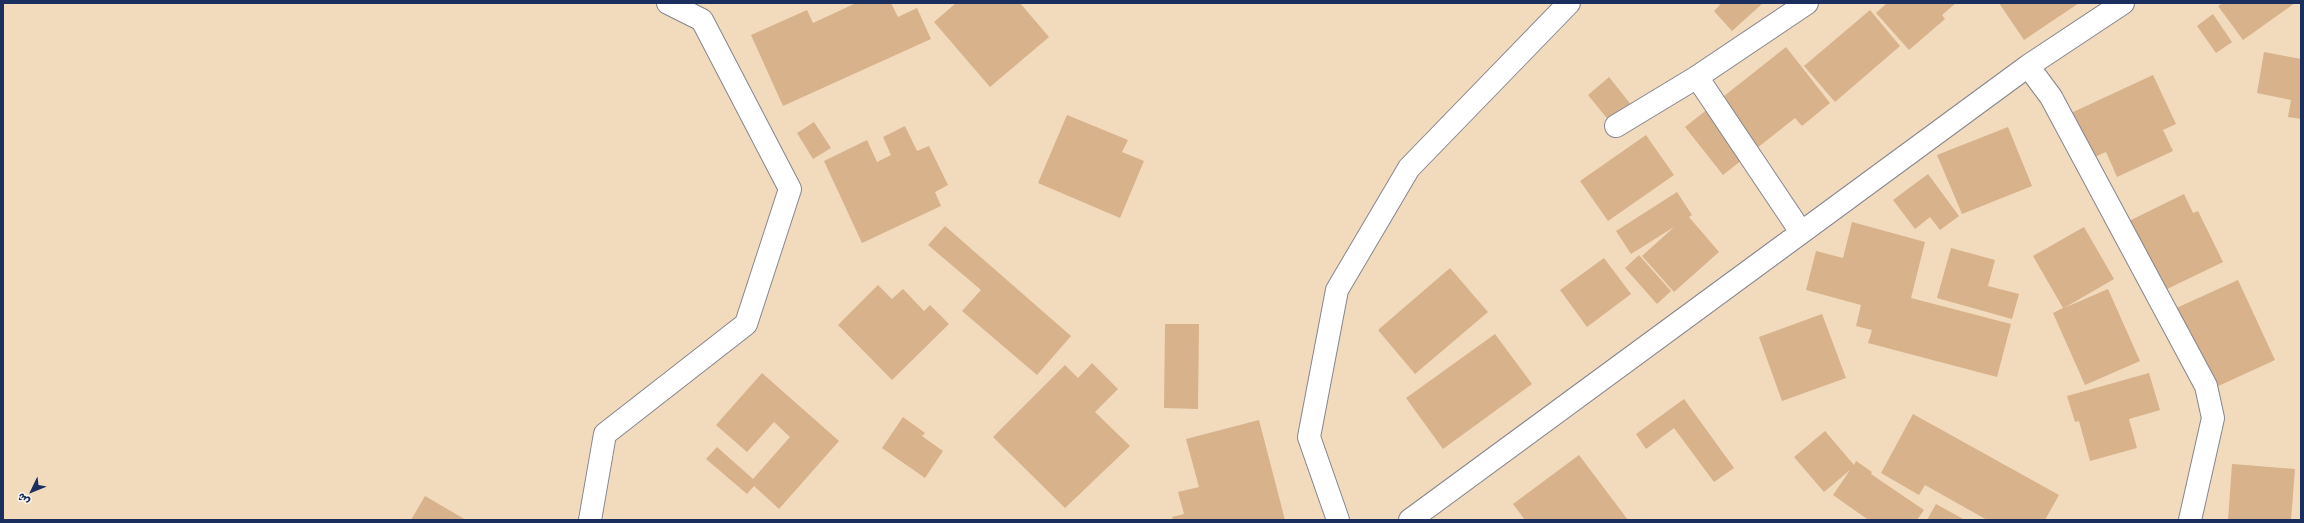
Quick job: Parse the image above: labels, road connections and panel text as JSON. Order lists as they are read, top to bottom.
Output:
{
  "north": "bottom left"
}
